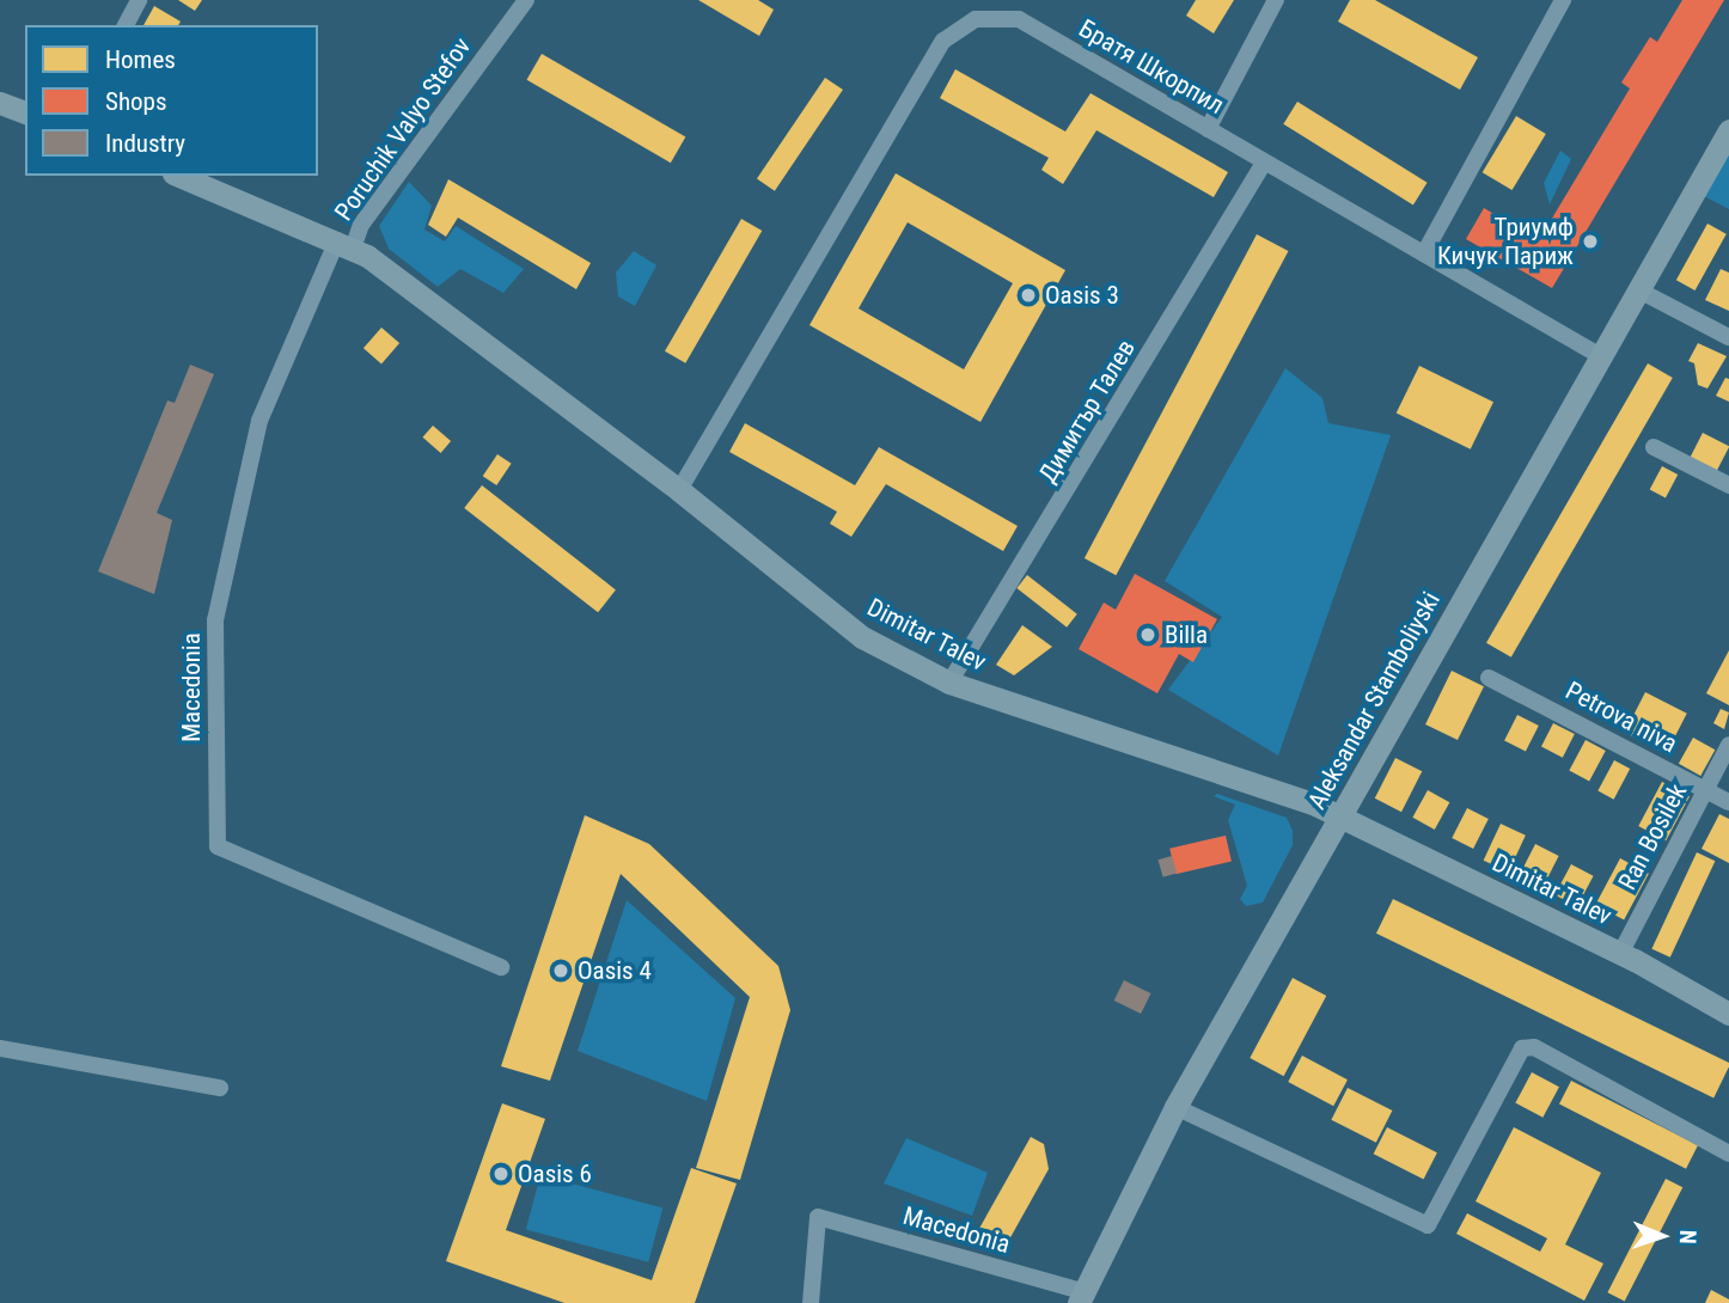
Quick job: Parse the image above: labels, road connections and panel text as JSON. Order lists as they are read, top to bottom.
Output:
{
  "streets": {
    "street": [
      "Братя Шкорпил",
      "Poruchik Valyo Stefov",
      "Димитър Талев",
      "Dimitar Talev",
      "Macedonia",
      "Aleksandar Stamboliyski",
      "Petrova niva",
      "Ran Bosilek"
    ]
  },
  "crossings": [
    ["Братя Шкорпил", "Димитър Талев"],
    ["Братя Шкорпил", "Dimitar Talev"],
    ["Братя Шкорпил", "Aleksandar Stamboliyski"],
    ["Poruchik Valyo Stefov", "Dimitar Talev"],
    ["Poruchik Valyo Stefov", "Macedonia"],
    ["Димитър Талев", "Dimitar Talev"],
    ["Dimitar Talev", "Macedonia"],
    ["Dimitar Talev", "Aleksandar Stamboliyski"],
    ["Dimitar Talev", "Ran Bosilek"],
    ["Macedonia", "Aleksandar Stamboliyski"],
    ["Petrova niva", "Ran Bosilek"]
  ],
  "places": [
    "Триумф Кичук Париж",
    "Oasis 3",
    "Billa",
    "Oasis 4",
    "Oasis 6"
  ],
  "legend": ["Homes", "Shops", "Industry"],
  "north": "right"
}
